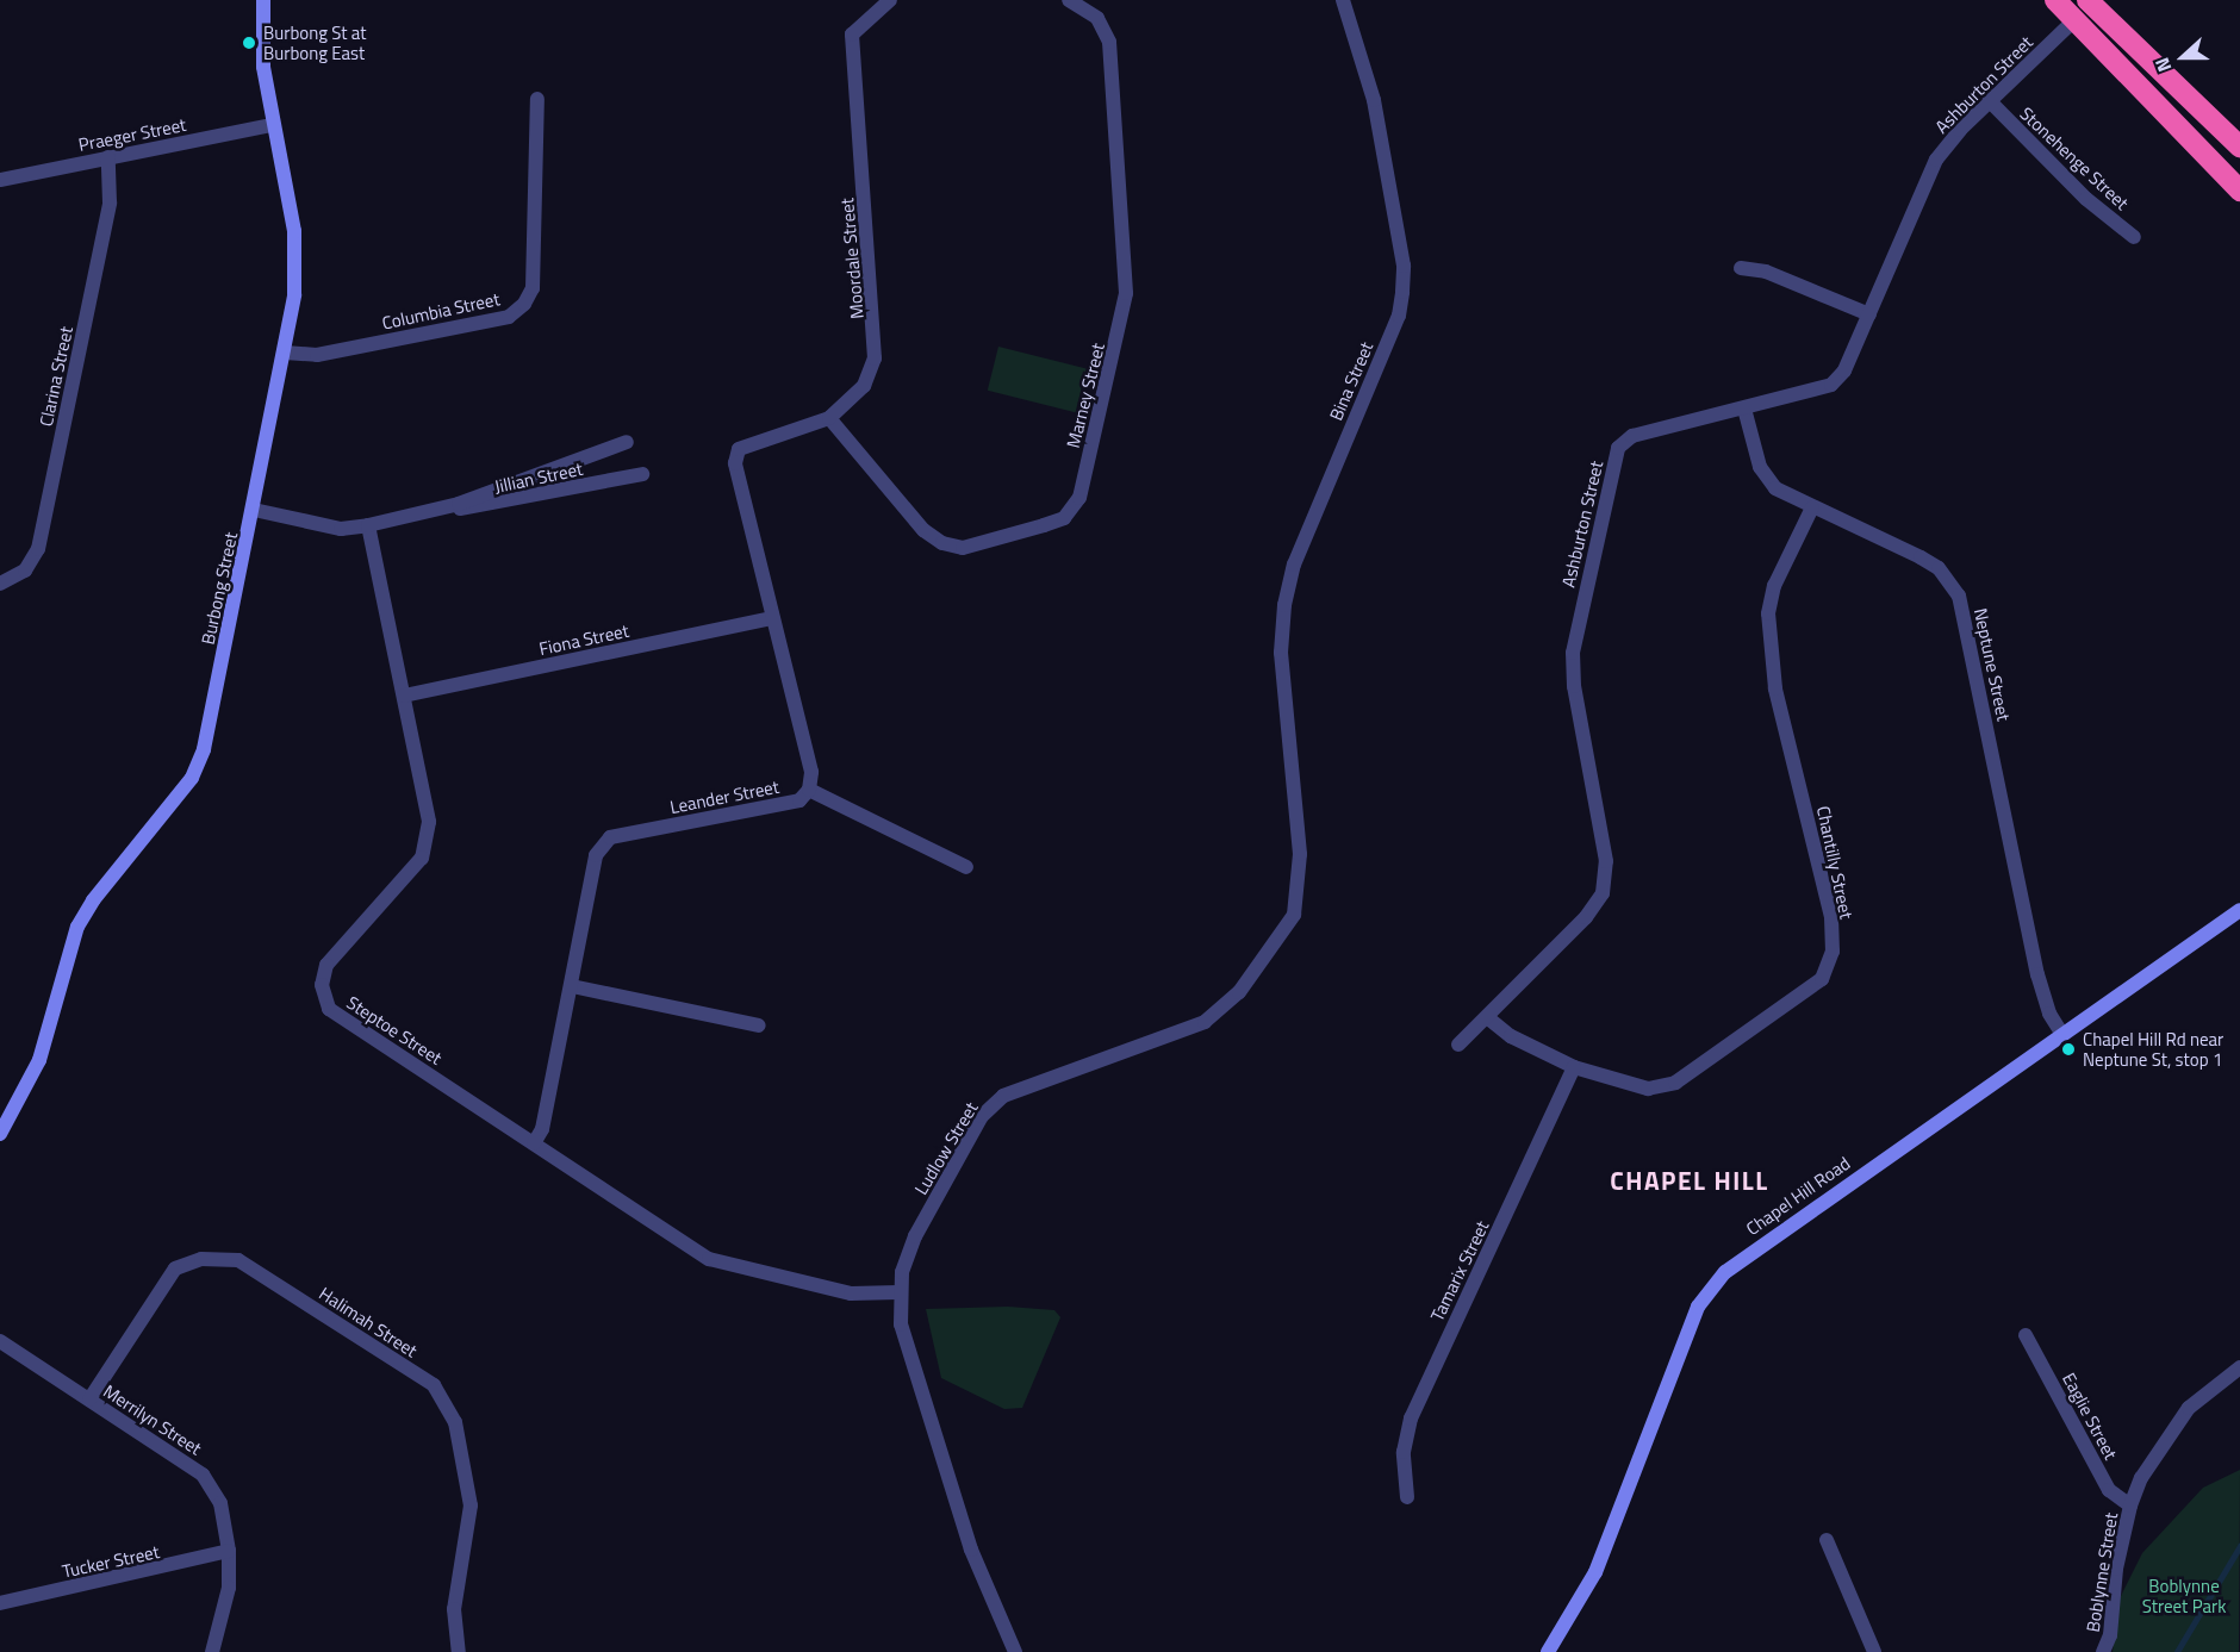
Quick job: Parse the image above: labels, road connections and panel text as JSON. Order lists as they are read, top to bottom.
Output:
{
  "streets": {
    "street": [
      "Ashburton Street",
      "Praeger Street",
      "Stonehenge Street",
      "Moordale Street",
      "Columbia Street",
      "Clarina Street",
      "Bina Street",
      "Marney Street",
      "Jillian Street",
      "Burbong Street",
      "Fiona Street",
      "Neptune Street",
      "Leander Street",
      "Chantilly Street",
      "Steptoe Street",
      "Ludlow Street",
      "Chapel Hill Road",
      "Tamarix Street",
      "Halimah Street",
      "Eaglie Street",
      "Merrilyn Street",
      "Tucker Street",
      "Boblynne Street"
    ]
  },
  "crossings": [
    ["Ashburton Street", "Stonehenge Street"],
    ["Ashburton Street", "Neptune Street"],
    ["Ashburton Street", "Chantilly Street"],
    ["Praeger Street", "Clarina Street"],
    ["Praeger Street", "Burbong Street"],
    ["Moordale Street", "Marney Street"],
    ["Moordale Street", "Fiona Street"],
    ["Columbia Street", "Burbong Street"],
    ["Bina Street", "Ludlow Street"],
    ["Jillian Street", "Steptoe Street"],
    ["Fiona Street", "Steptoe Street"],
    ["Neptune Street", "Chantilly Street"],
    ["Neptune Street", "Chapel Hill Road"],
    ["Leander Street", "Steptoe Street"],
    ["Chantilly Street", "Tamarix Street"],
    ["Steptoe Street", "Ludlow Street"],
    ["Halimah Street", "Merrilyn Street"],
    ["Eaglie Street", "Boblynne Street"],
    ["Merrilyn Street", "Tucker Street"]
  ],
  "districts": ["CHAPEL HILL"],
  "parks": ["Boblynne Street Park"],
  "places": ["Burbong St at Burbong East", "Chapel Hill Rd near Neptune St, stop 1"],
  "north": "left"
}
